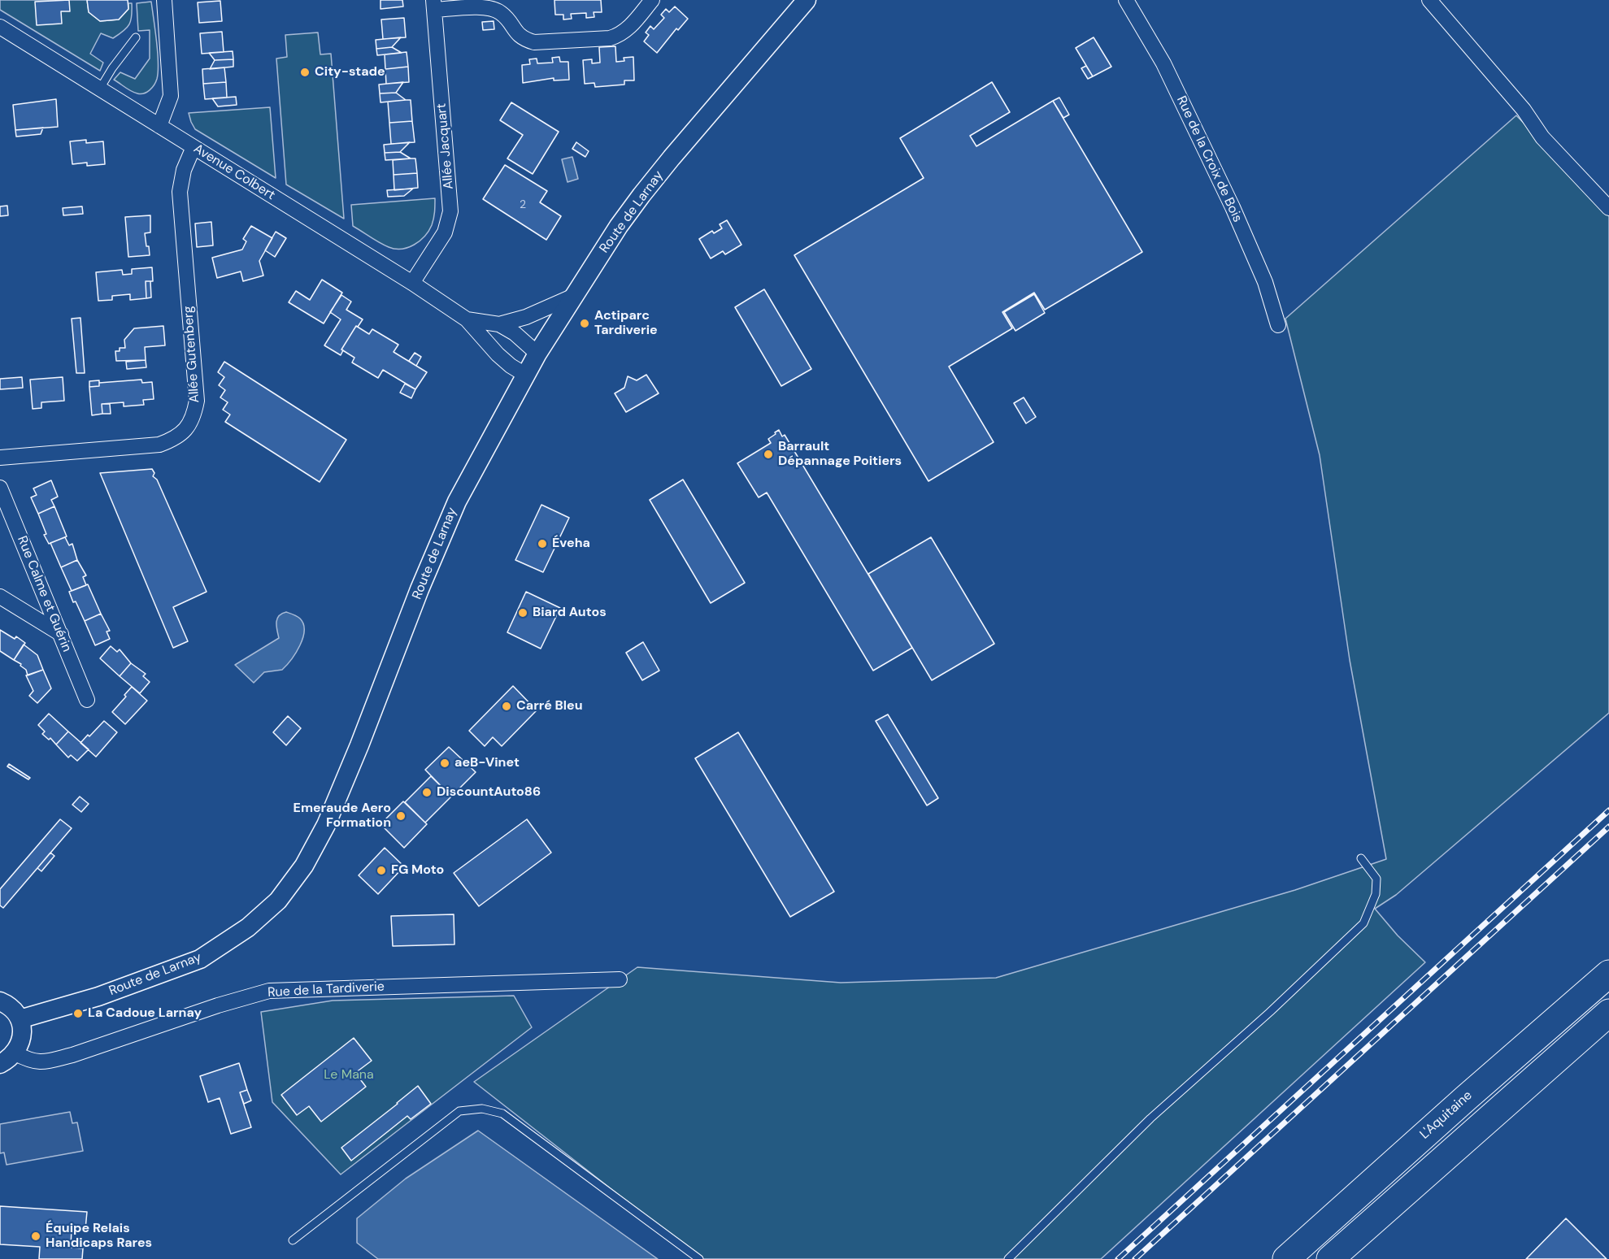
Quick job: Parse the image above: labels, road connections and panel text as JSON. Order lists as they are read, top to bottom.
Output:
{
  "streets": {
    "highway": ["L'Aquitaine"],
    "street": [
      "Allée Jacquart",
      "Rue de la Croix de Bois",
      "Avenue Colbert",
      "Route de Larnay",
      "Allée Gutenberg",
      "Rue Calme et Guérin",
      "Rue de la Tardiverie"
    ]
  },
  "crossings": [
    ["Allée Jacquart", "Avenue Colbert"],
    ["Avenue Colbert", "Route de Larnay"],
    ["Avenue Colbert", "Allée Gutenberg"]
  ],
  "parks": ["Le Mana"],
  "places": [
    "City-stade",
    "Actiparc Tardiverie",
    "Barrault Dépannage Poitiers",
    "Éveha",
    "Biard Autos",
    "Carré Bleu",
    "aeB-Vinet",
    "DiscountAuto86",
    "Emeraude Aero Formation",
    "FG Moto",
    "La Cadoue Larnay",
    "Équipe Relais Handicaps Rares"
  ],
  "house_numbers": ["2"]
}
